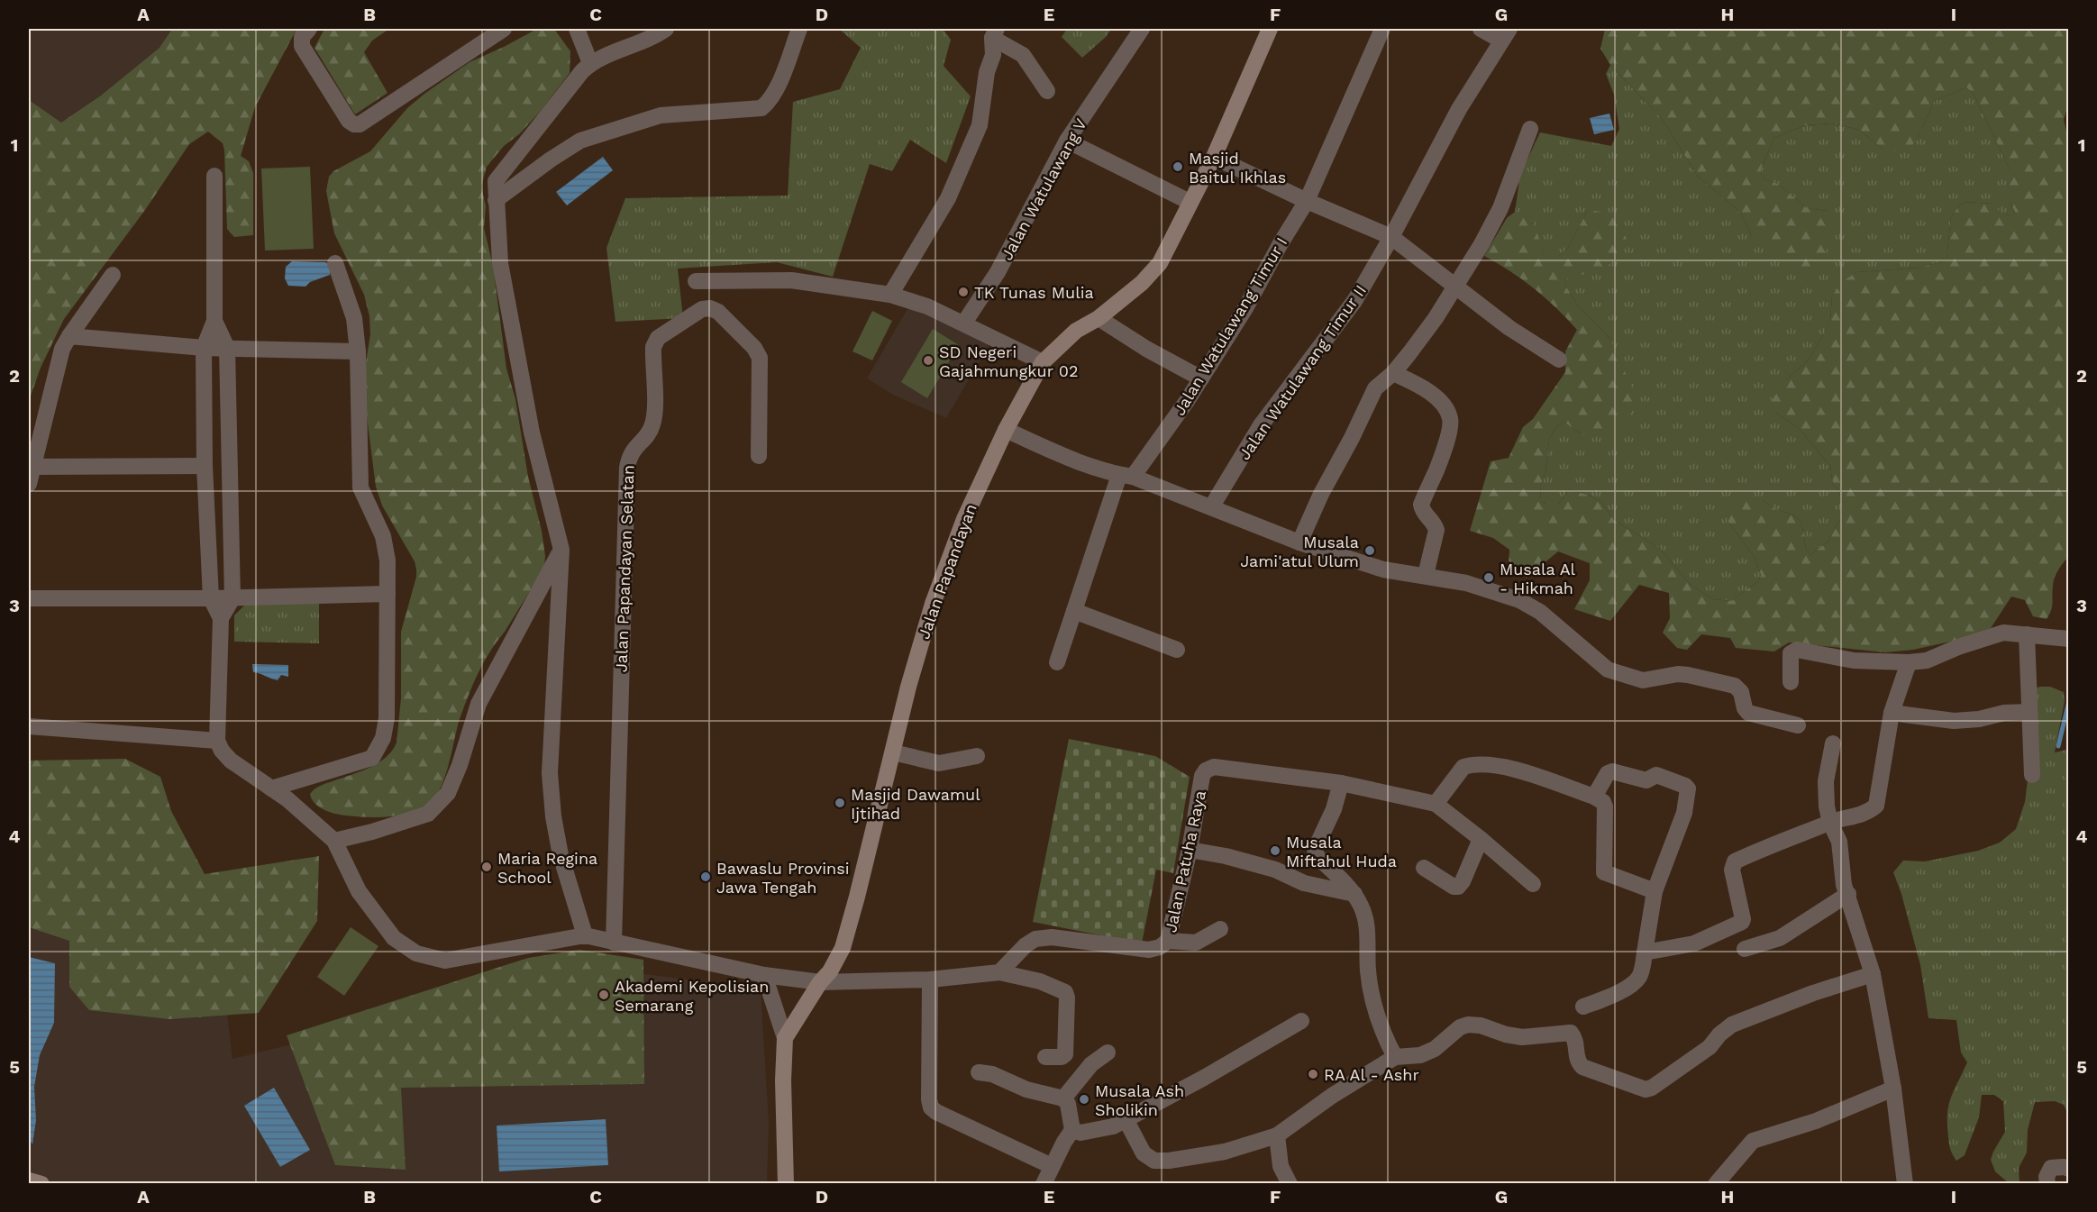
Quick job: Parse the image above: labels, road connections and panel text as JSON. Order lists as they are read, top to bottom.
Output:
{
  "streets": {
    "main road": ["Jalan Papandayan"],
    "street": [
      "Jalan Watulawang V",
      "Jalan Watulawang Timur I",
      "Jalan Watulawang Timur II",
      "Jalan Papandayan Selatan",
      "Jalan Patuha Raya"
    ]
  },
  "places": [
    "Masjid Baitul Ikhlas",
    "TK Tunas Mulia",
    "SD Negeri Gajahmungkur 02",
    "Musala Jami'atul Ulum",
    "Musala Al - Hikmah",
    "Masjid Dawamul Ijtihad",
    "Musala Miftahul Huda",
    "Maria Regina School",
    "Bawaslu Provinsi Jawa Tengah",
    "Akademi Kepolisian Semarang",
    "RA Al - Ashr",
    "Musala Ash Sholikin"
  ],
  "grid": {
    "columns": [
      "A",
      "B",
      "C",
      "D",
      "E",
      "F",
      "G",
      "H",
      "I"
    ],
    "rows": [
      "1",
      "2",
      "3",
      "4",
      "5"
    ]
  }
}
